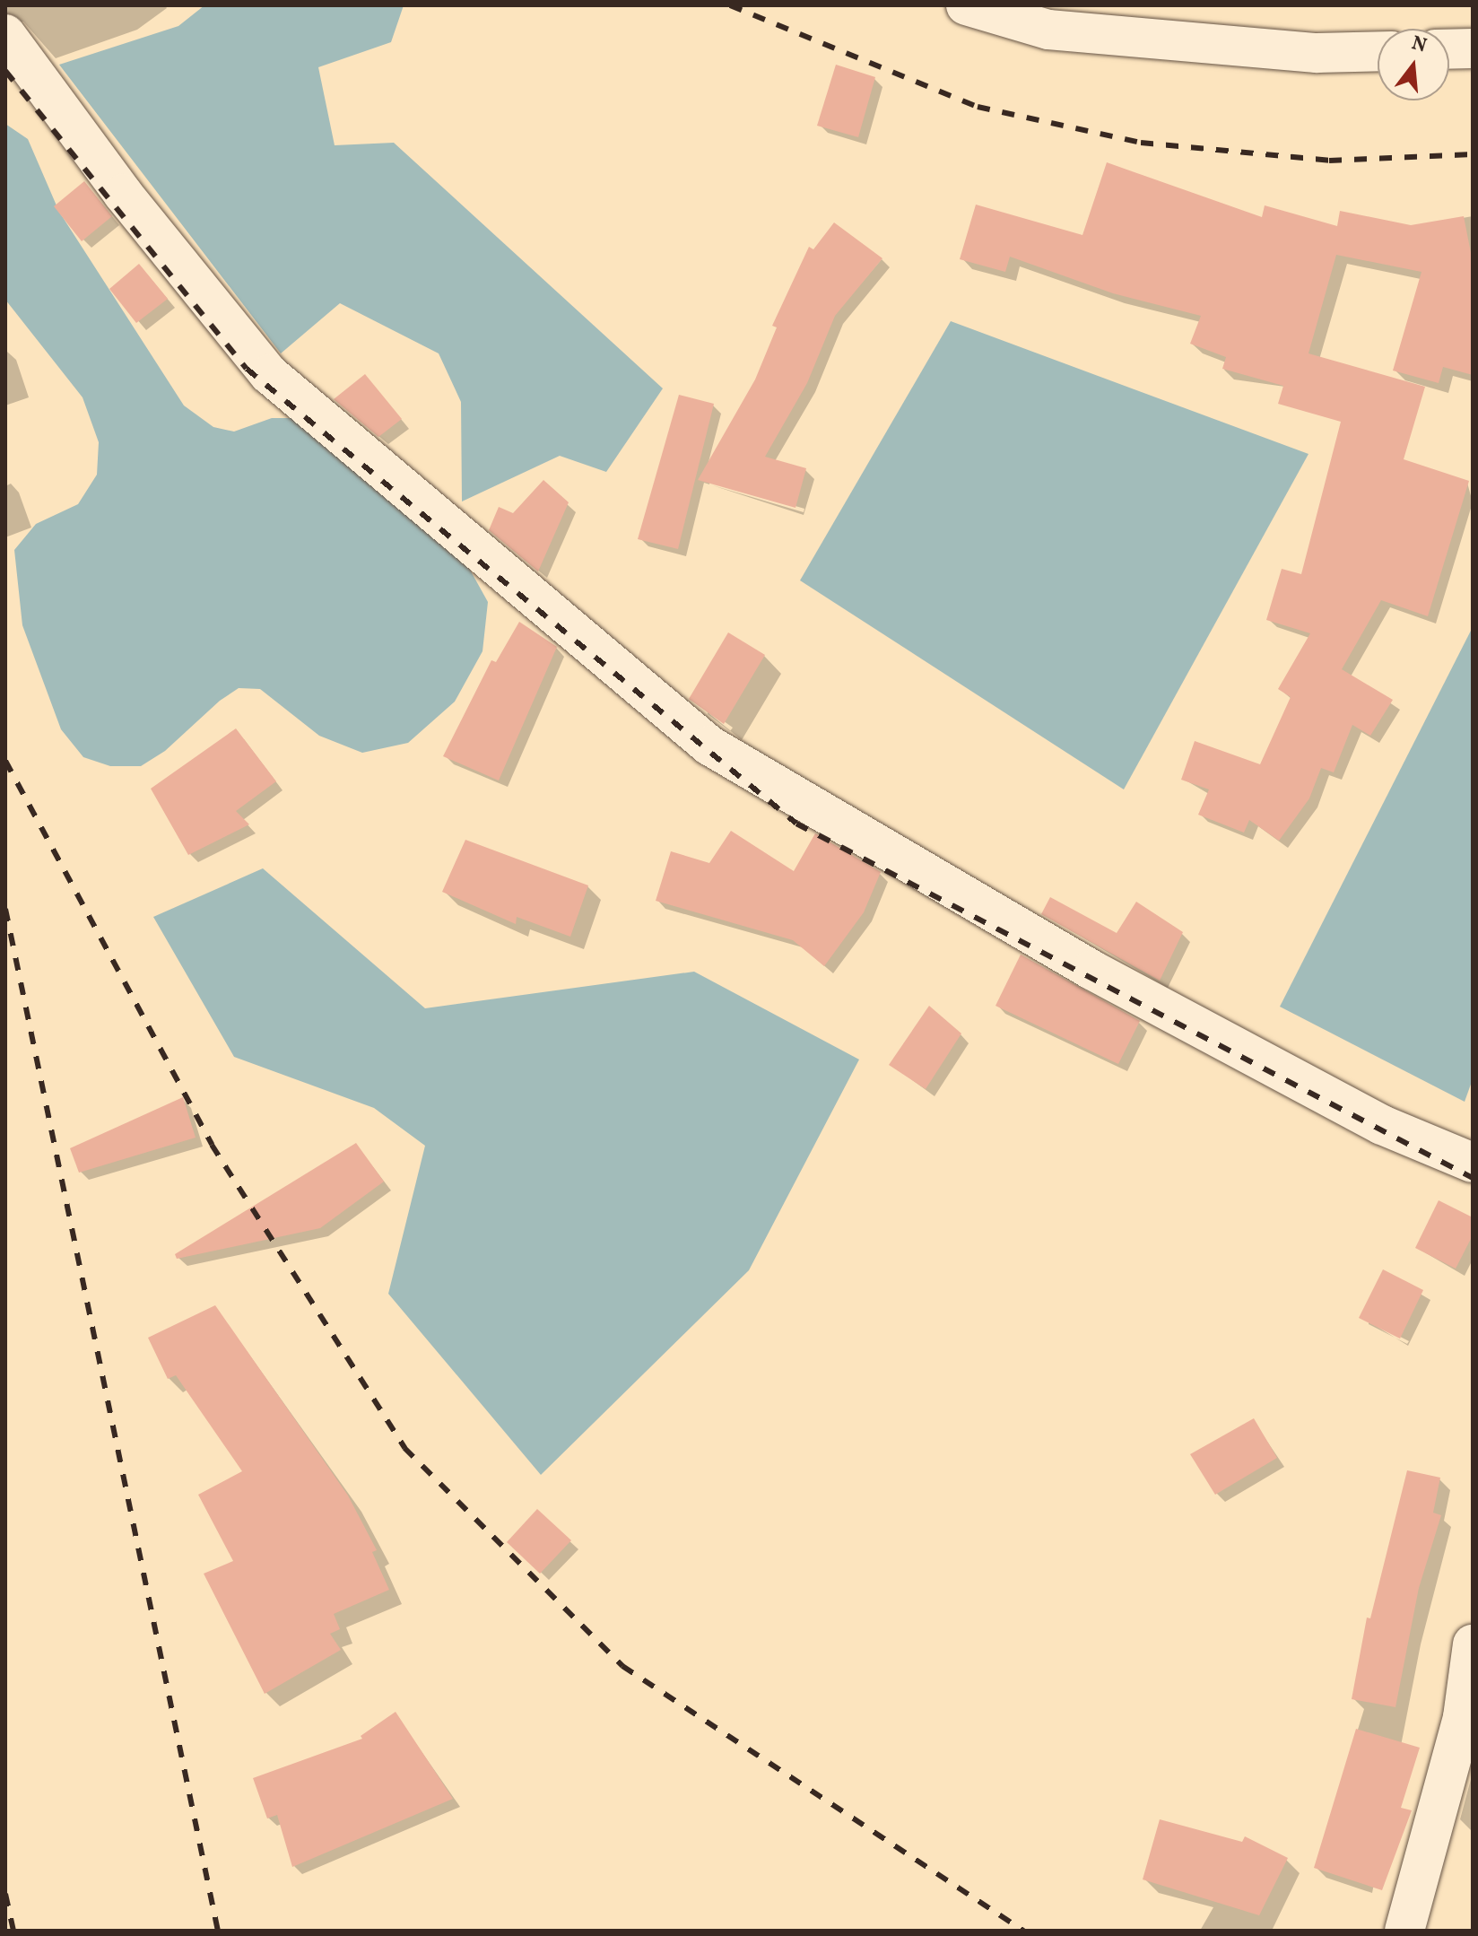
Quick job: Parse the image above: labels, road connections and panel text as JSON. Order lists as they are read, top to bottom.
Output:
{
  "north": "top"
}
